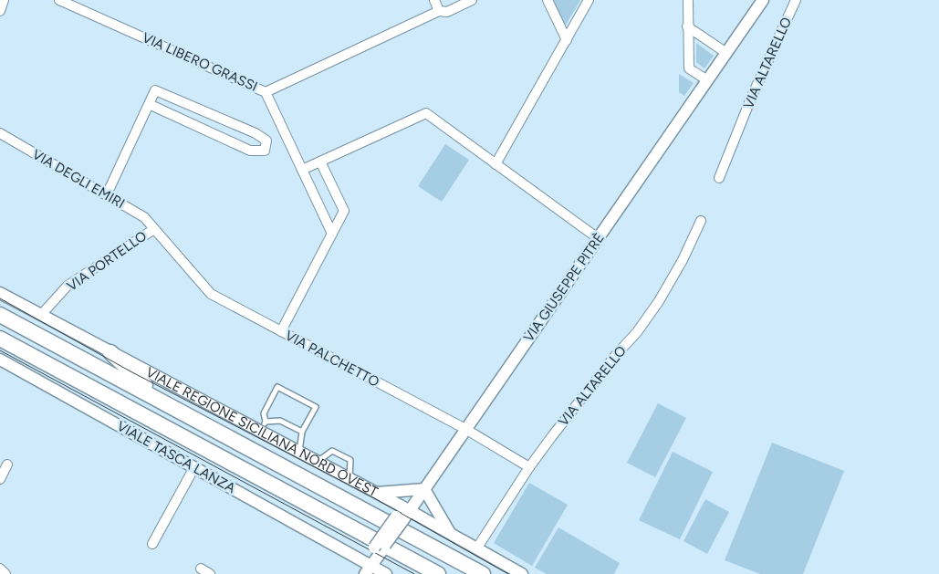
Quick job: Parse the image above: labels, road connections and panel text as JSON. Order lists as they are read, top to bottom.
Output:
{
  "streets": {
    "main road": ["VIALE REGIONE SICILIANA NORD OVEST"],
    "street": [
      "VIA LIBERO GRASSI",
      "VIA ALTARELLO",
      "VIA DEGLI EMIRI",
      "VIA PORTELLO",
      "VIA GIUSEPPE PITRÈ",
      "VIA PALCHETTO",
      "VIALE TASCA LANZA"
    ]
  },
  "crossings": [
    ["VIA ALTARELLO", "VIA PALCHETTO"],
    ["VIA ALTARELLO", "VIALE REGIONE SICILIANA NORD OVEST"],
    ["VIA DEGLI EMIRI", "VIA PORTELLO"],
    ["VIA DEGLI EMIRI", "VIA PALCHETTO"],
    ["VIA PORTELLO", "VIA PALCHETTO"],
    ["VIA PORTELLO", "VIALE REGIONE SICILIANA NORD OVEST"],
    ["VIA GIUSEPPE PITRÈ", "VIA PALCHETTO"],
    ["VIA GIUSEPPE PITRÈ", "VIALE REGIONE SICILIANA NORD OVEST"]
  ]
}
